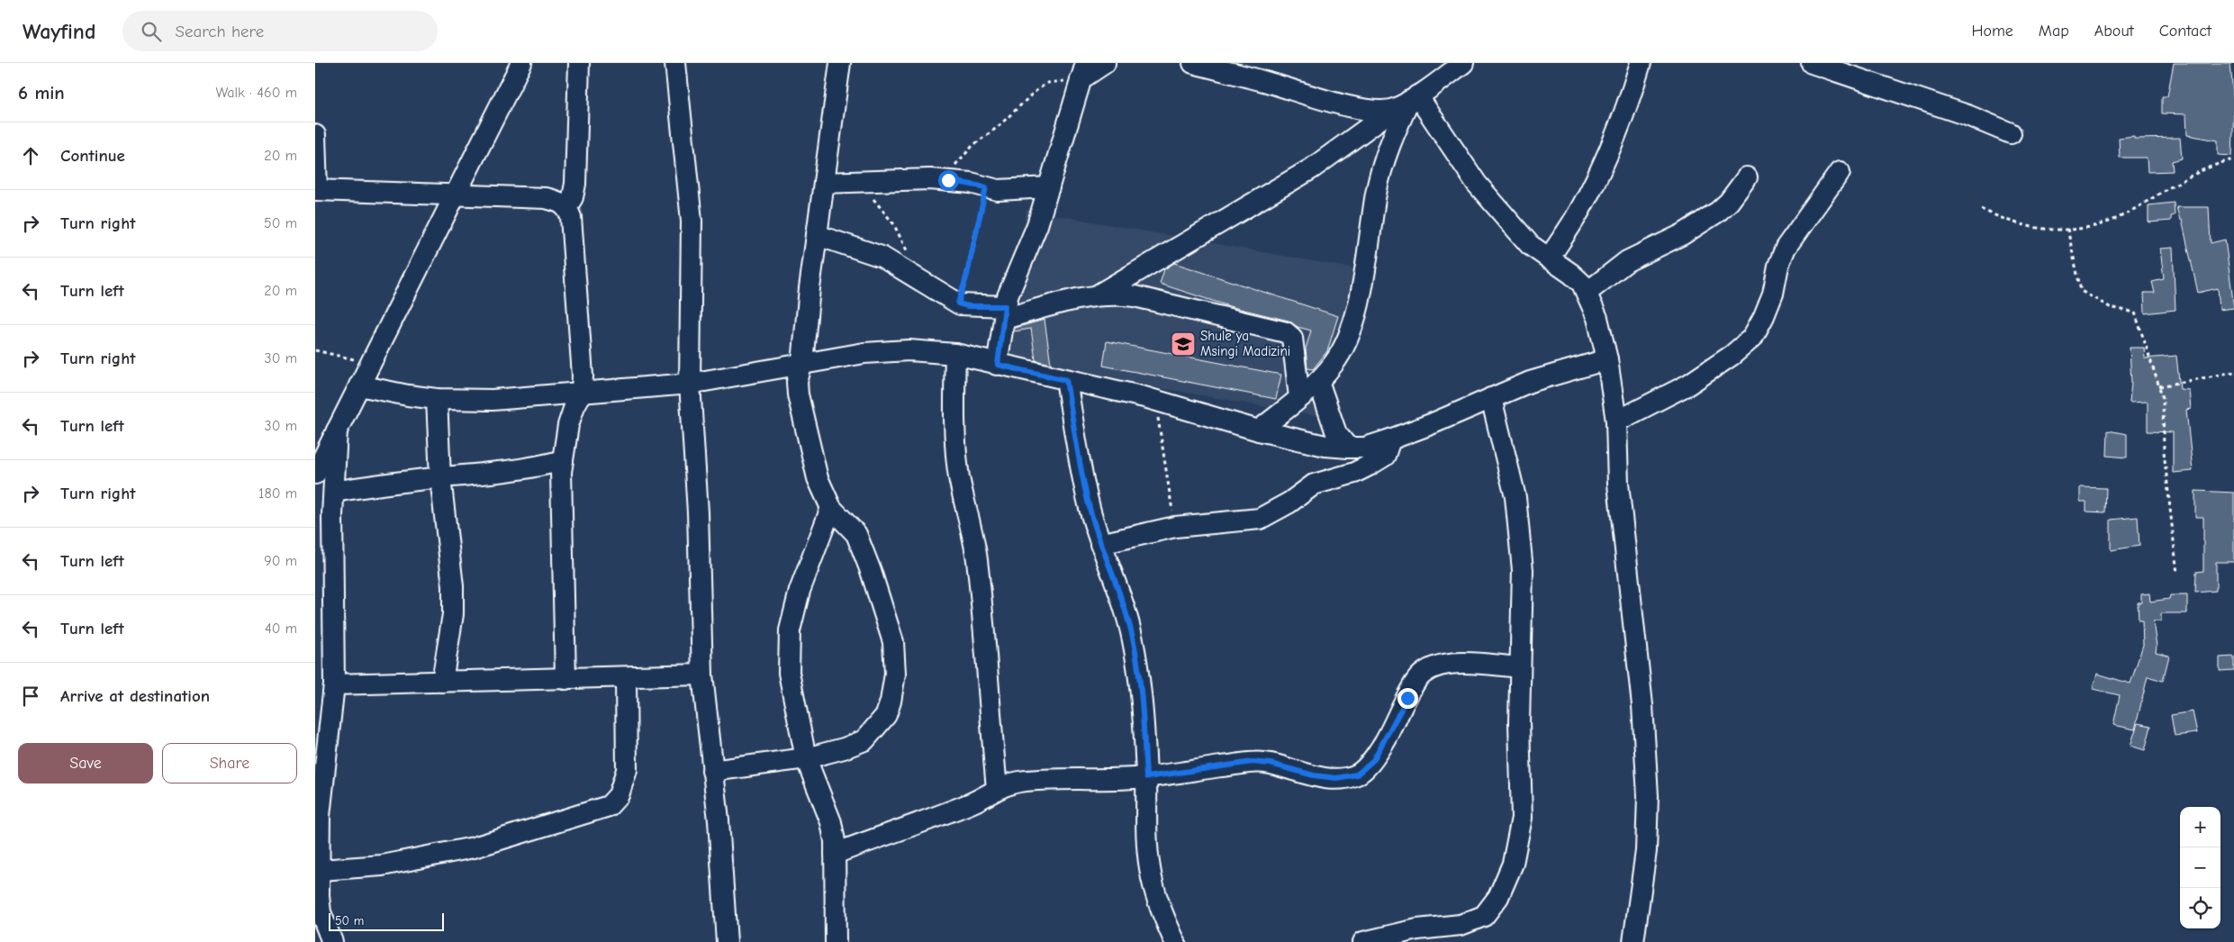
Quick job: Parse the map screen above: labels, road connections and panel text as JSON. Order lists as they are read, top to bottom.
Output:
{
  "places": {
    "school or university": ["Shule ya Msingi Madizini"]
  },
  "scale_bar": "50 m",
  "page": {
    "header": "Wayfind",
    "search": "Search here",
    "nav": [
      "Home",
      "Map",
      "About",
      "Contact"
    ],
    "heading": ["6 min", "Walk · 460 m"],
    "list": [
      ["Continue", "20 m"],
      ["Turn right", "50 m"],
      ["Turn left", "20 m"],
      ["Turn right", "30 m"],
      ["Turn left", "30 m"],
      ["Turn right", "180 m"],
      ["Turn left", "90 m"],
      ["Turn left", "40 m"],
      "Arrive at destination"
    ],
    "buttons": ["Save", "Share"],
    "map_buttons": ["+", "−"],
    "scale": "50 m"
  }
}
